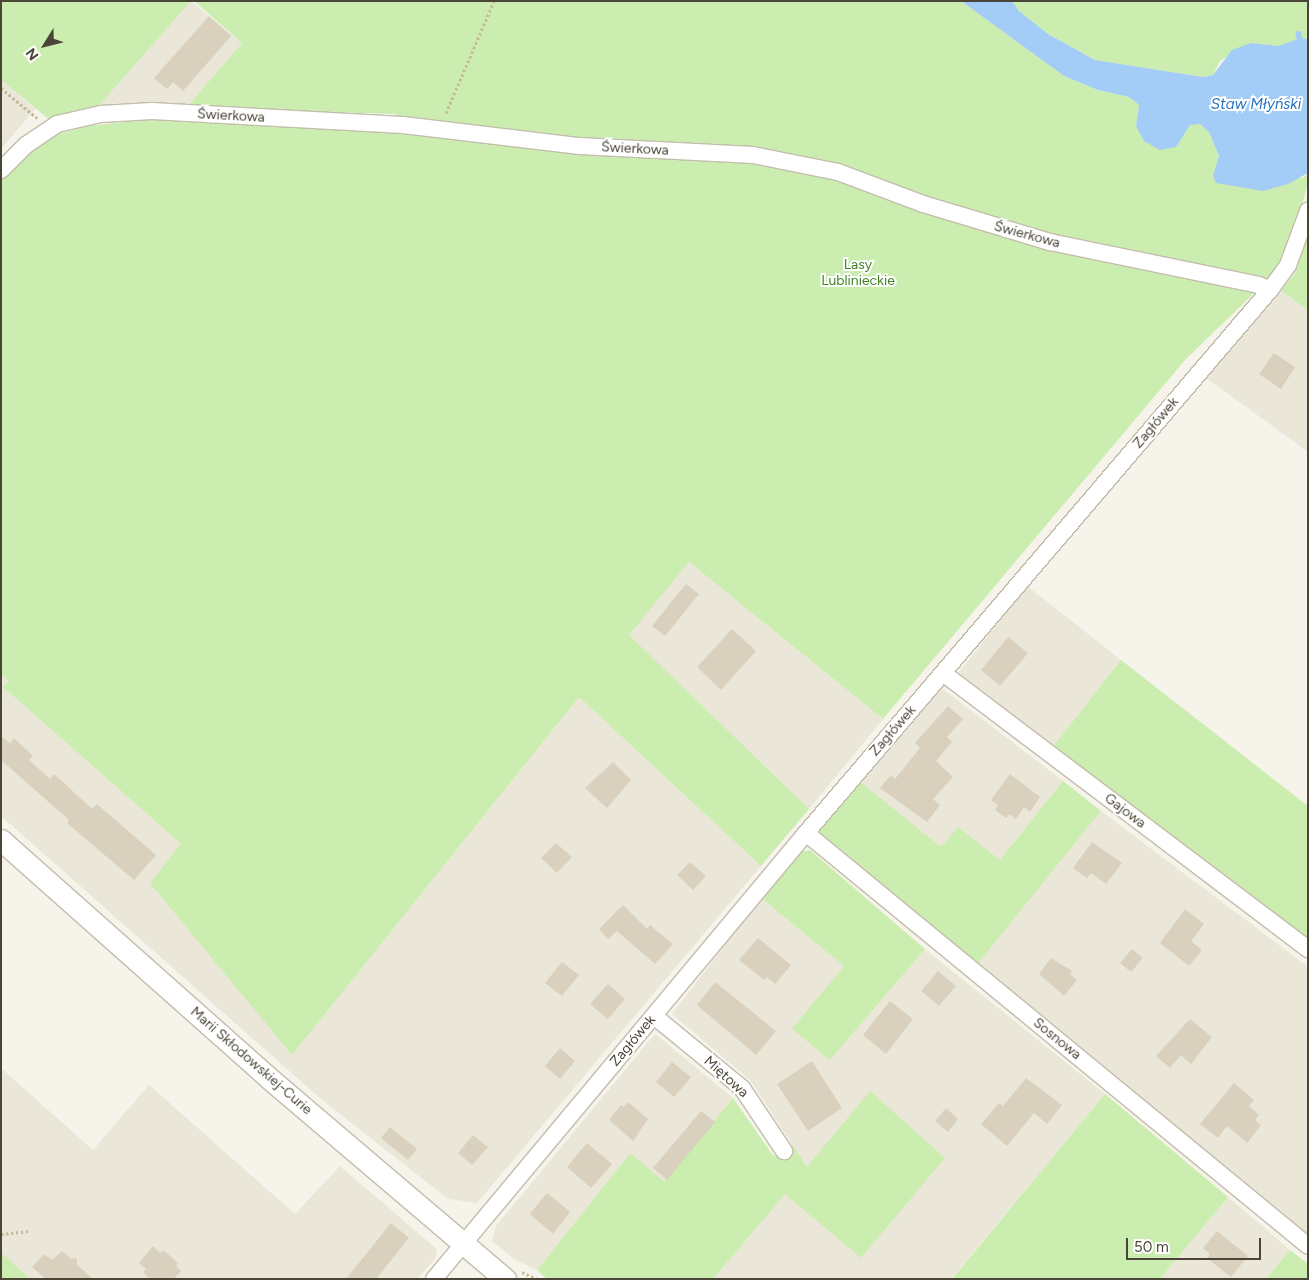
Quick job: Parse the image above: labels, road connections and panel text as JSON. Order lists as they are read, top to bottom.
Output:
{
  "streets": {
    "street": [
      "Świerkowa",
      "Zagłówek",
      "Gajowa",
      "Sosnowa",
      "Marii Skłodowskiej-Curie",
      "Miętowa"
    ]
  },
  "crossings": [
    ["Świerkowa", "Zagłówek"],
    ["Zagłówek", "Gajowa"],
    ["Zagłówek", "Sosnowa"],
    ["Zagłówek", "Marii Skłodowskiej-Curie"],
    ["Zagłówek", "Miętowa"]
  ],
  "water": ["Staw Młyński"],
  "parks": ["Lasy Lublinieckie"],
  "scale_bar": "50 m",
  "north": "bottom left"
}
